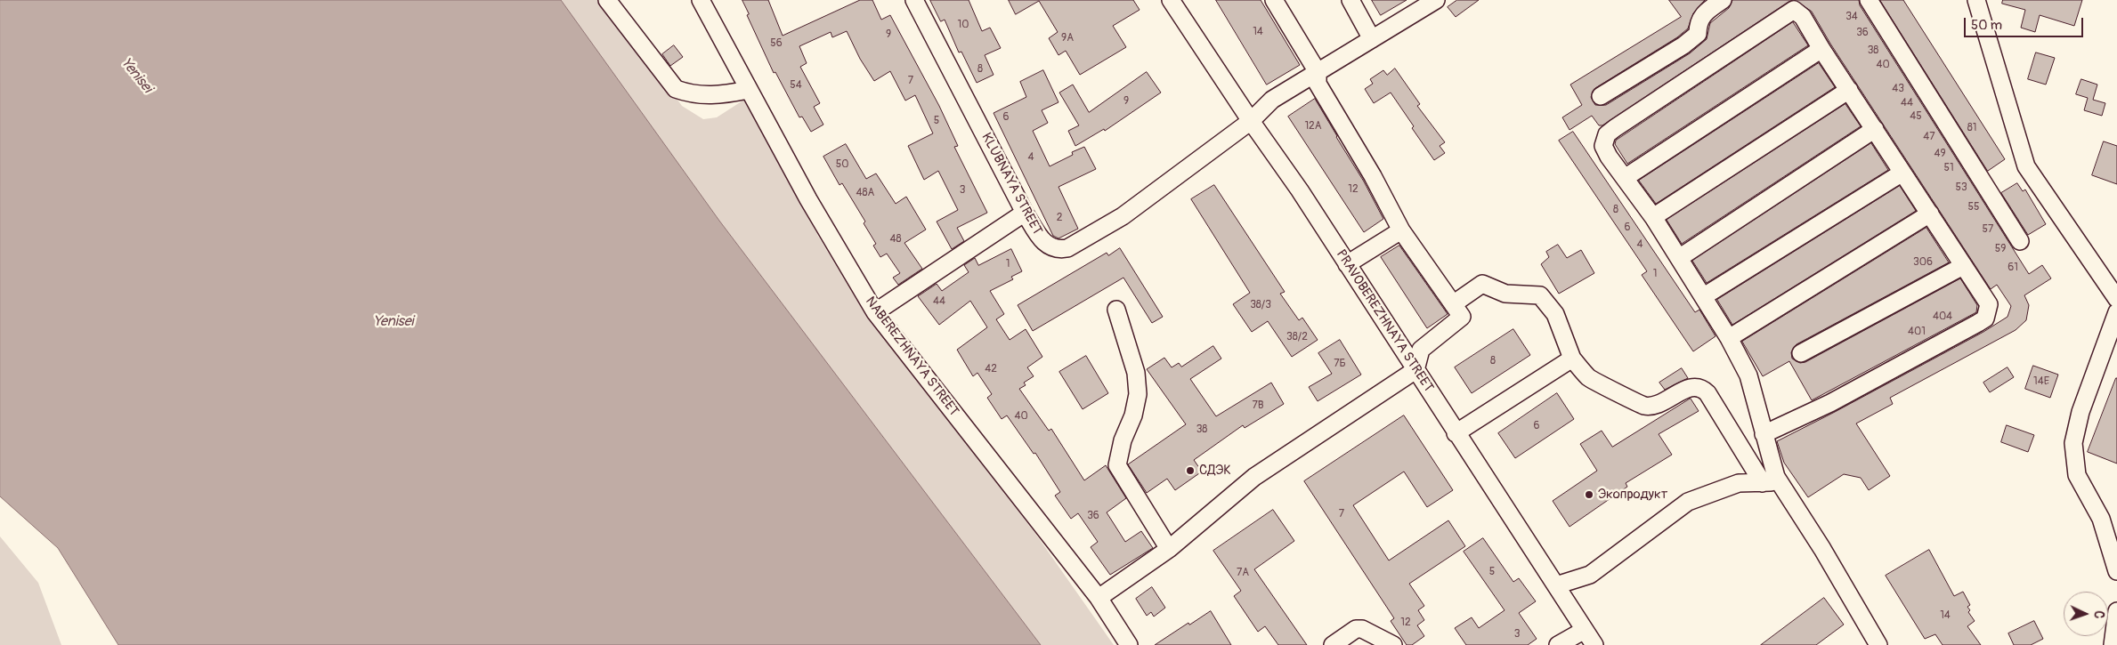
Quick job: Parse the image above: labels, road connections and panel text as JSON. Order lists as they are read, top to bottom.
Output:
{
  "streets": {
    "street": ["KLUBNAYA STREET", "PRAVOBEREZHNAYA STREET", "NABEREZHNAYA STREET"]
  },
  "crossings": [
    ["KLUBNAYA STREET", "PRAVOBEREZHNAYA STREET"]
  ],
  "water": ["Yenisei"],
  "places": ["СДЭК", "Экопродукт"],
  "house_numbers": [
    "34",
    "10",
    "14",
    "36",
    "9",
    "9А",
    "56",
    "38",
    "40",
    "8",
    "7",
    "54",
    "43",
    "9",
    "44",
    "45",
    "6",
    "5",
    "12А",
    "81",
    "47",
    "49",
    "4",
    "50",
    "51",
    "53",
    "12",
    "3",
    "48А",
    "55",
    "8",
    "2",
    "6",
    "57",
    "48",
    "4",
    "59",
    "306",
    "1",
    "61",
    "1",
    "44",
    "38/3",
    "404",
    "401",
    "38/2",
    "8",
    "7Б",
    "42",
    "14Е",
    "7В",
    "40",
    "6",
    "38",
    "7",
    "36",
    "5",
    "7А",
    "14",
    "12",
    "3"
  ],
  "scale_bar": "50 m",
  "north": "right"
}
